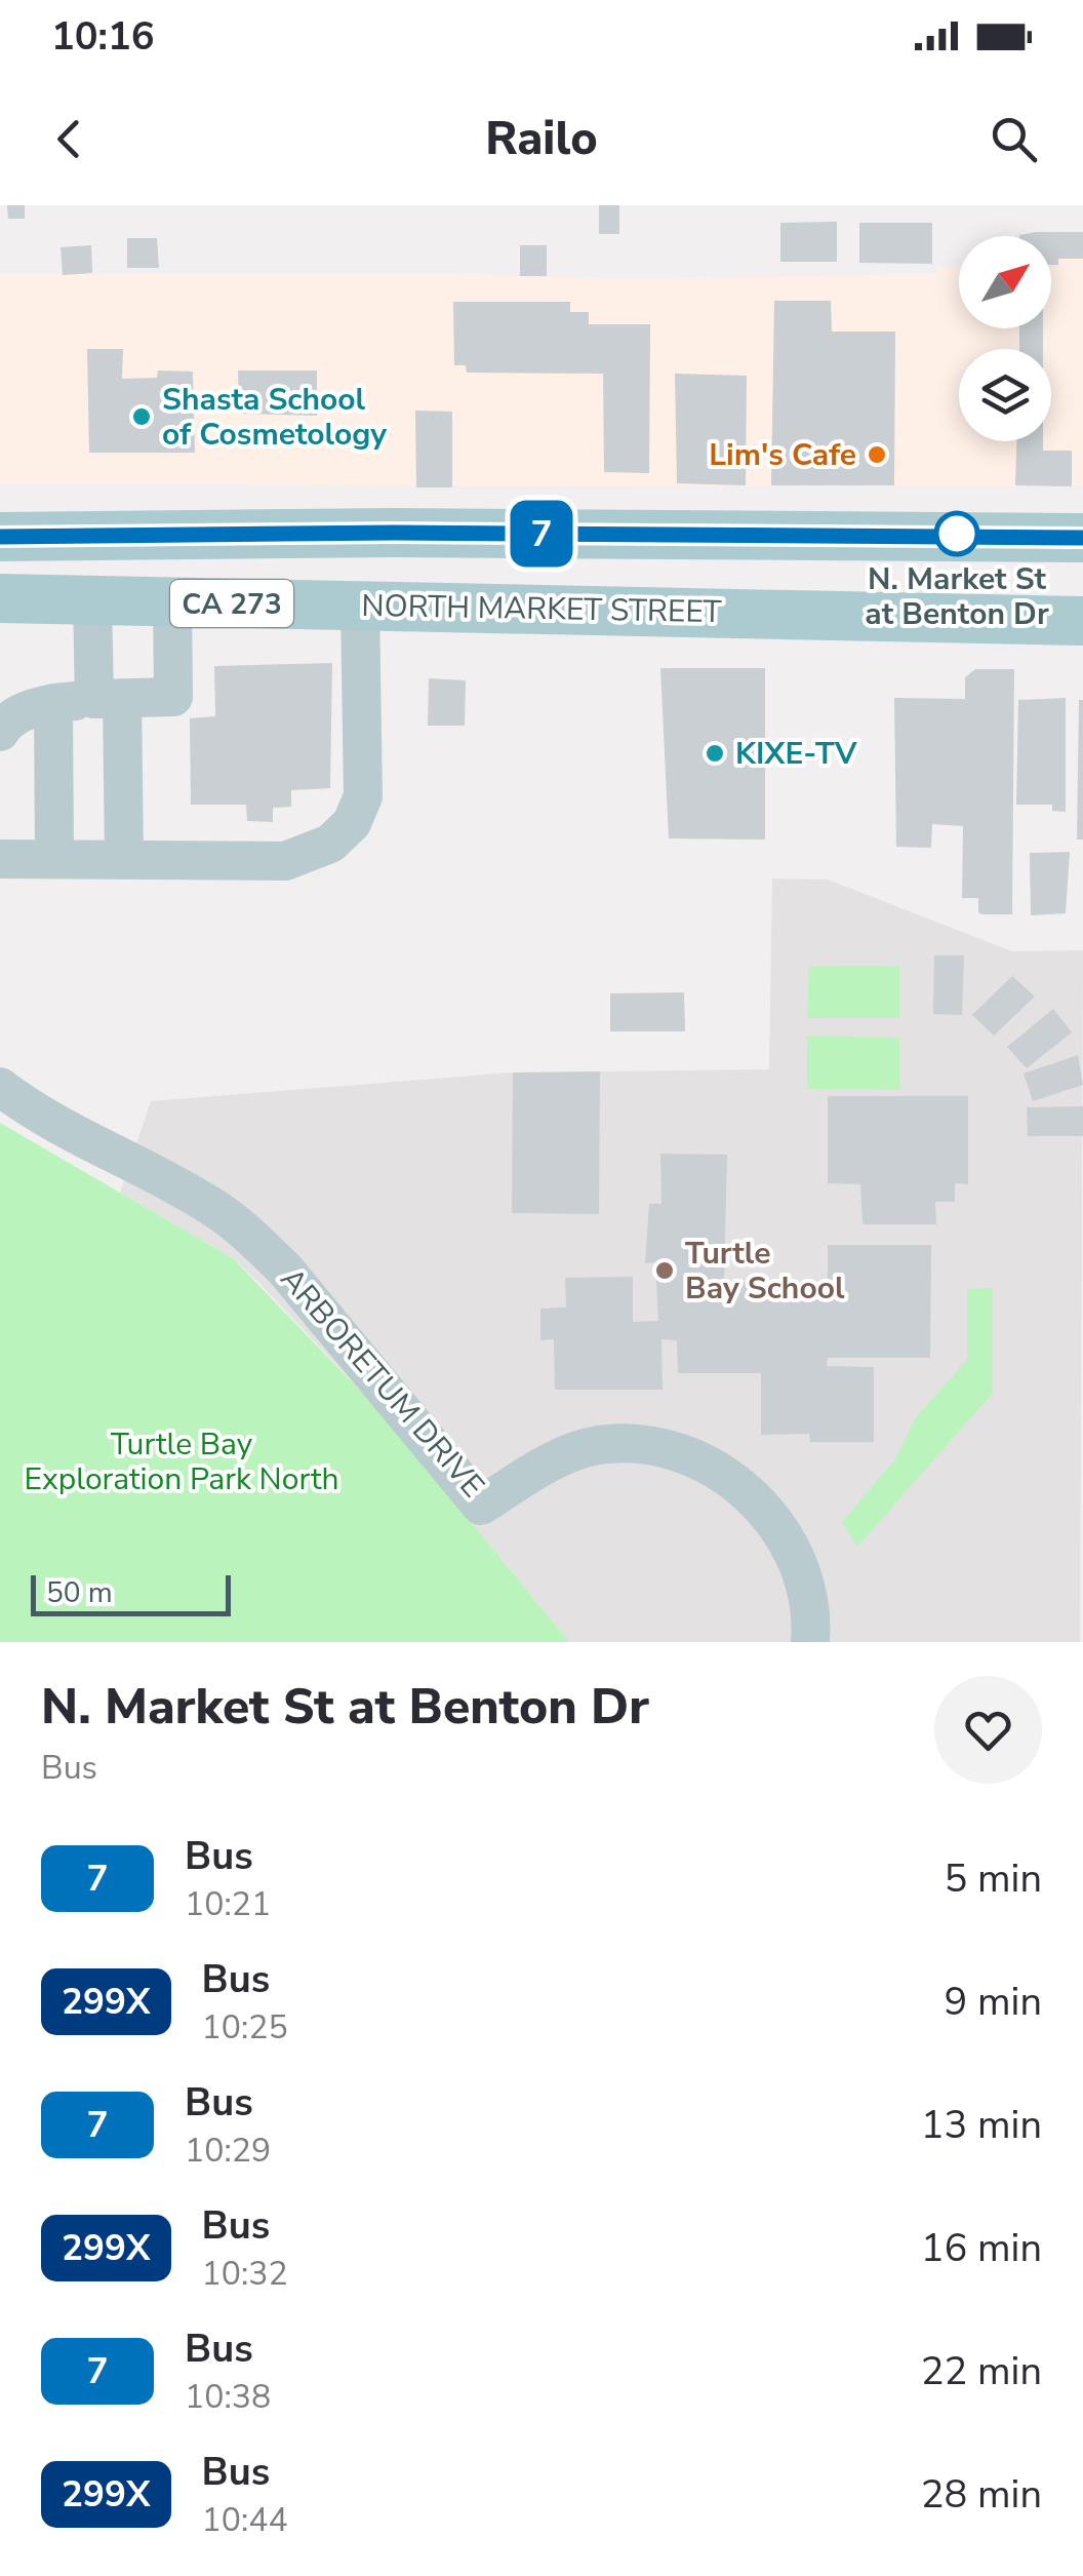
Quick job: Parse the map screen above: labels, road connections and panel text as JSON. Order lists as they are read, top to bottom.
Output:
{
  "streets": {
    "main road": ["CA 273", "NORTH MARKET STREET"],
    "street": ["ARBORETUM DRIVE"]
  },
  "parks": ["Turtle Bay Exploration Park North"],
  "places": [
    "Shasta School of Cosmetology",
    "Lim's Cafe",
    "N. Market St at Benton Dr",
    "KIXE-TV",
    "Turtle Bay School"
  ],
  "lines": ["bus line 7"],
  "scale_bar": "50 m",
  "north": "top right",
  "page": {
    "status": "10:16",
    "header": "Railo",
    "on_map": "7",
    "scale": "50 m",
    "heading": ["N. Market St at Benton Dr", "Bus"],
    "list": [
      {
        "mark": "7",
        "name": "Bus",
        "note": "10:21",
        "value": "5 min"
      },
      {
        "mark": "299X",
        "name": "Bus",
        "note": "10:25",
        "value": "9 min"
      },
      {
        "mark": "7",
        "name": "Bus",
        "note": "10:29",
        "value": "13 min"
      },
      {
        "mark": "299X",
        "name": "Bus",
        "note": "10:32",
        "value": "16 min"
      },
      {
        "mark": "7",
        "name": "Bus",
        "note": "10:38",
        "value": "22 min"
      },
      {
        "mark": "299X",
        "name": "Bus",
        "note": "10:44",
        "value": "28 min"
      }
    ]
  }
}
